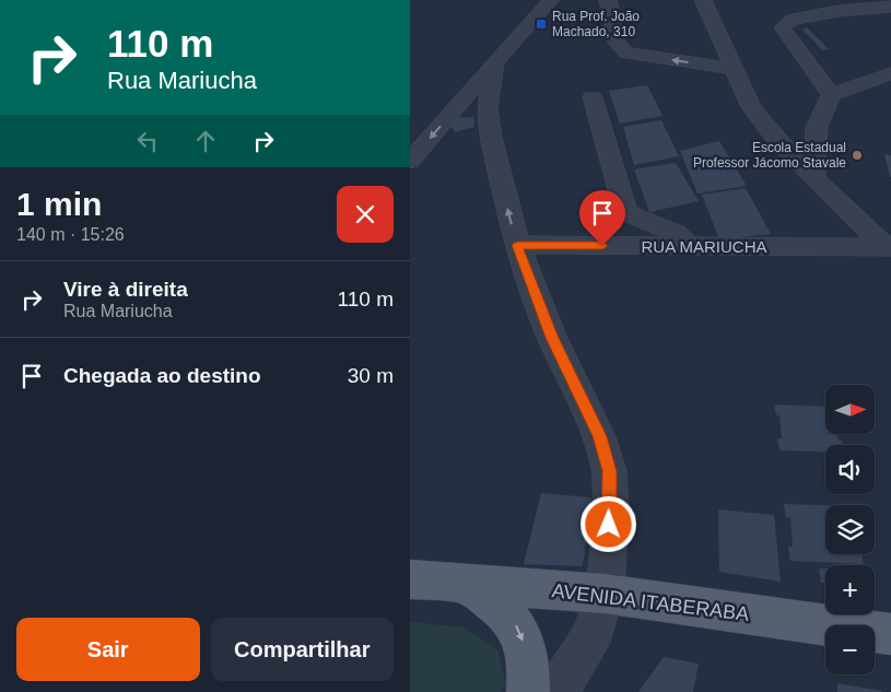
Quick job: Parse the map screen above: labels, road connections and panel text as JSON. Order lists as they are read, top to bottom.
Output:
{
  "streets": {
    "main road": ["AVENIDA ITABERABA"],
    "street": ["RUA MARIUCHA"]
  },
  "places": {
    "transit": ["Rua Prof. João Machado, 310"],
    "other": ["Escola Estadual Professor Jácomo Stavale"]
  },
  "north": "right",
  "page": {
    "turn": ["110 m", "Rua Mariucha"],
    "heading": ["1 min", "140 m · 15:26"],
    "list": [
      {
        "name": "Vire à direita",
        "note": "Rua Mariucha",
        "value": "110 m"
      },
      {
        "name": "Chegada ao destino",
        "value": "30 m"
      }
    ],
    "map_buttons": ["+", "−"],
    "buttons": ["Sair", "Compartilhar"]
  }
}
